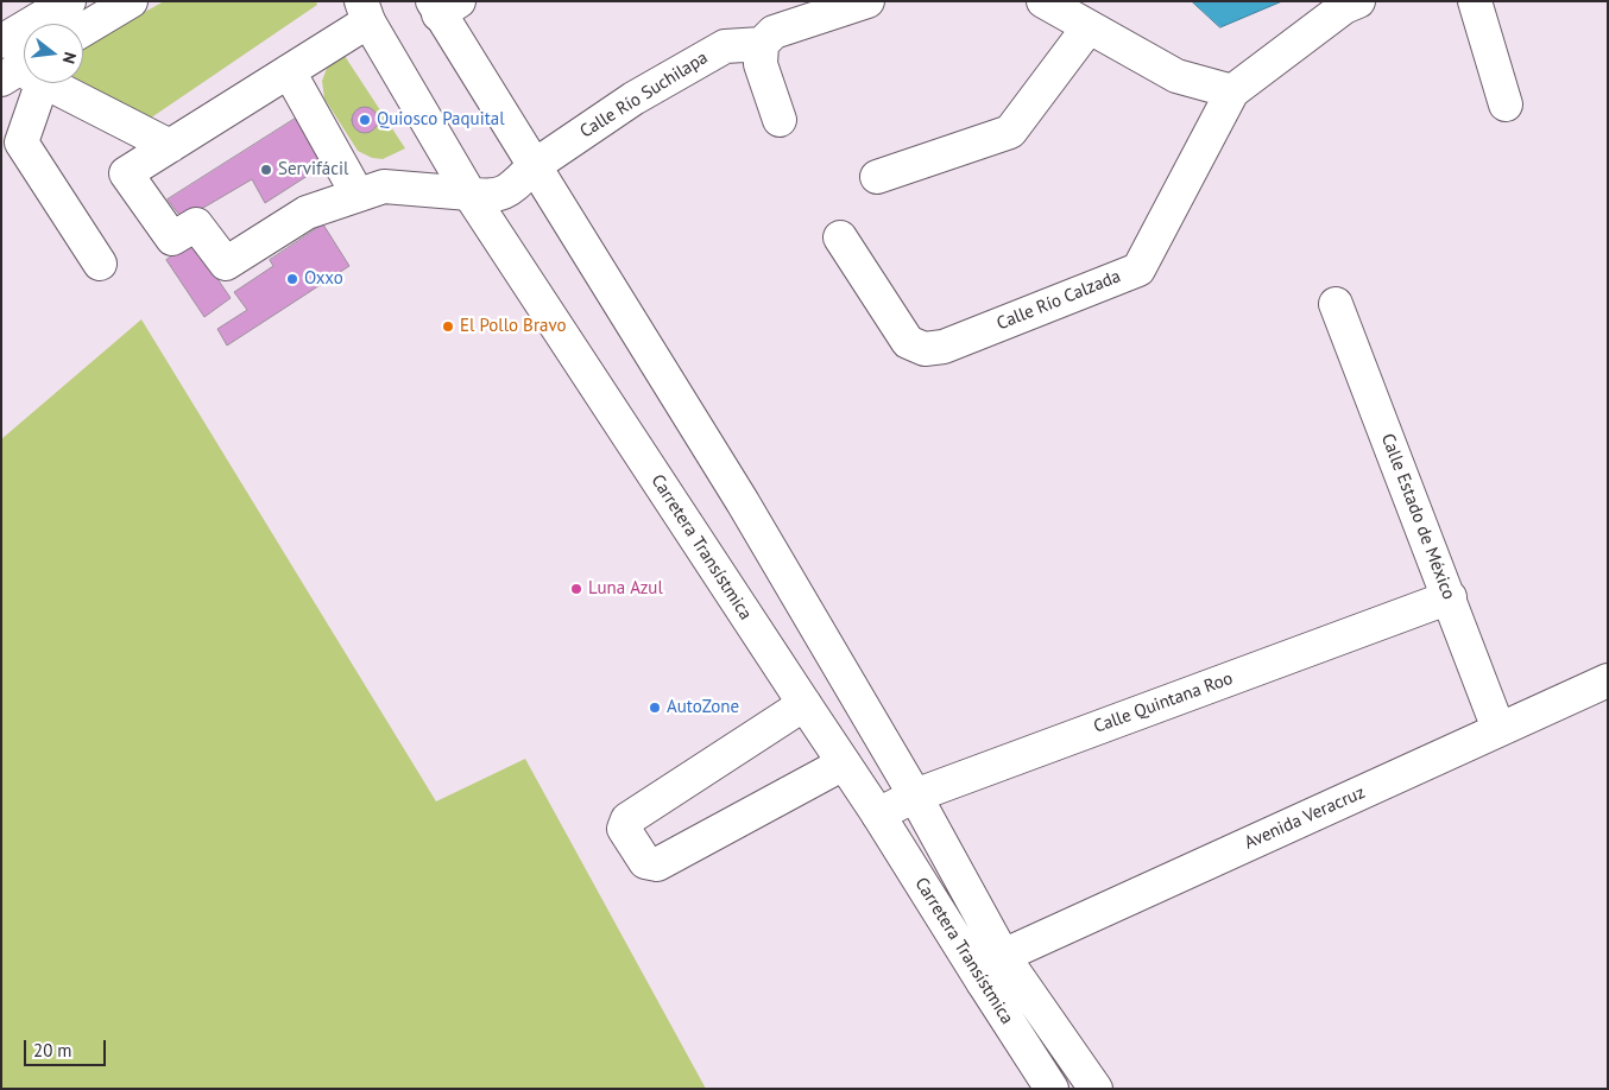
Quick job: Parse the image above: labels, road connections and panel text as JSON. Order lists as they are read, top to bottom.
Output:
{
  "streets": {
    "main road": [
      "Calle Río Suchilapa",
      "Calle Río Calzada",
      "Calle Estado de México",
      "Carretera Transístmica",
      "Calle Quintana Roo",
      "Avenida Veracruz"
    ]
  },
  "crossings": [
    ["Calle Río Suchilapa", "Carretera Transístmica"],
    ["Calle Estado de México", "Calle Quintana Roo"],
    ["Calle Estado de México", "Avenida Veracruz"],
    ["Carretera Transístmica", "Calle Quintana Roo"],
    ["Carretera Transístmica", "Avenida Veracruz"]
  ],
  "places": [
    "Quiosco Paquital",
    "Servifácil",
    "Oxxo",
    "El Pollo Bravo",
    "Luna Azul",
    "AutoZone"
  ],
  "scale_bar": "20 m",
  "north": "right"
}
